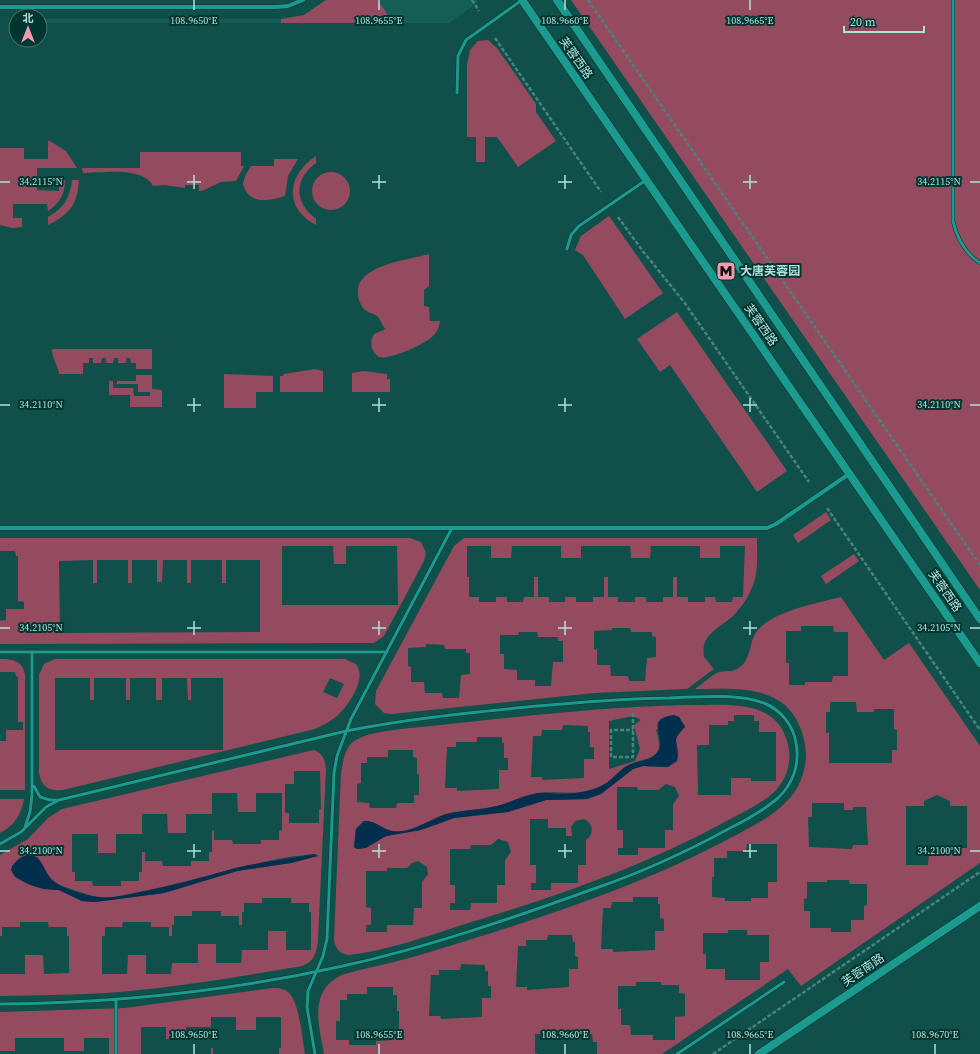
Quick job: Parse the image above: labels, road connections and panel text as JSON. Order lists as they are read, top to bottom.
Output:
{
  "streets": {
    "main road": ["芙蓉西路", "芙蓉南路"]
  },
  "places": {
    "metro station": ["大唐芙蓉园"]
  },
  "scale_bar": "20 m",
  "north": "top",
  "coordinates": [
    "108.9650°E",
    "108.9655°E",
    "108.9660°E",
    "108.9665°E",
    "34.2115°N",
    "34.2110°N",
    "34.2105°N",
    "34.2100°N",
    "108.9670°E"
  ]
}
